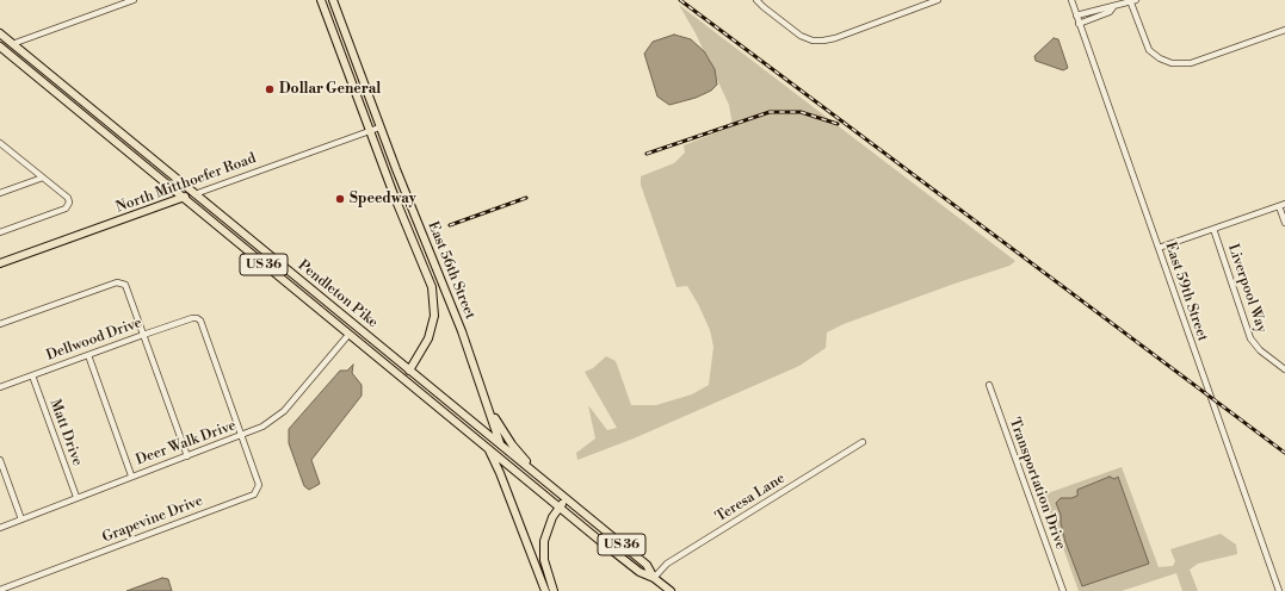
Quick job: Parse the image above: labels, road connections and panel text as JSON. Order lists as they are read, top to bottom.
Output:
{
  "streets": {
    "main road": [
      "North Mitthoefer Road",
      "US 36",
      "East 56th Street",
      "Pendleton Pike"
    ],
    "street": [
      "Liverpool Way",
      "East 59th Street",
      "Dellwood Drive",
      "Matt Drive",
      "Deer Walk Drive",
      "Transportation Drive",
      "Teresa Lane",
      "Grapevine Drive"
    ]
  },
  "crossings": [
    ["North Mitthoefer Road", "East 56th Street"],
    ["North Mitthoefer Road", "Pendleton Pike"],
    ["East 56th Street", "Pendleton Pike"],
    ["Pendleton Pike", "Deer Walk Drive"],
    ["Pendleton Pike", "Teresa Lane"],
    ["Dellwood Drive", "Matt Drive"],
    ["Dellwood Drive", "Grapevine Drive"],
    ["Matt Drive", "Deer Walk Drive"],
    ["Deer Walk Drive", "Grapevine Drive"]
  ],
  "places": ["Dollar General", "Speedway"]
}
